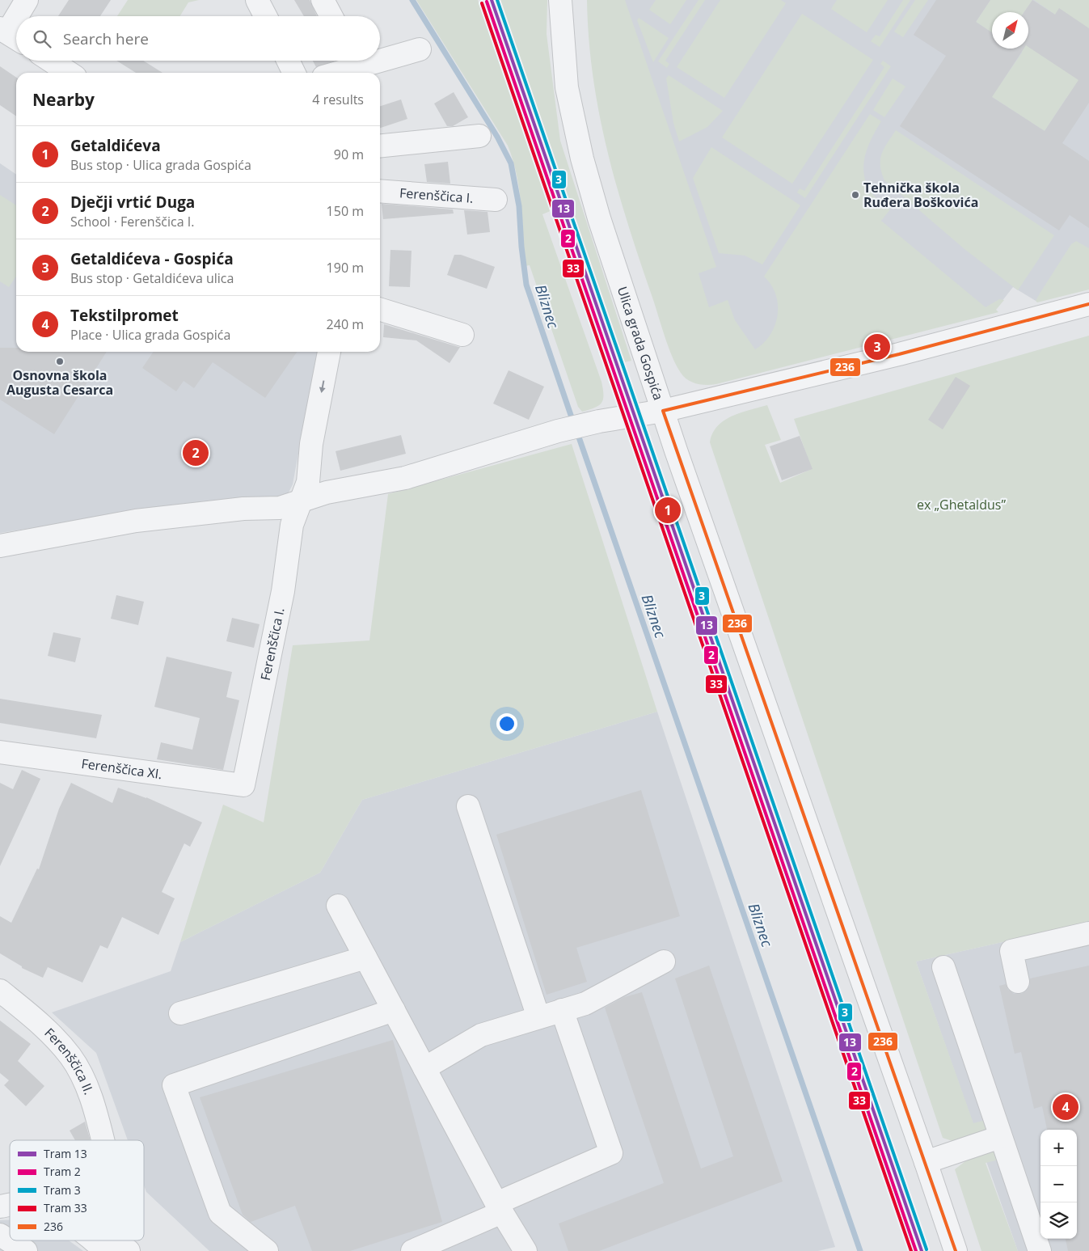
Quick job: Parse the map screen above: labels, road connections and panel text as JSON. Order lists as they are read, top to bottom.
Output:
{
  "streets": {
    "street": [
      "Ferenščica I.",
      "Ulica grada Gospića",
      "Ferenščica XI.",
      "Ferenščica II."
    ]
  },
  "crossings": [
    ["Ferenščica I.", "Ferenščica XI."]
  ],
  "water": ["Bliznec"],
  "parks": ["ex „Ghetaldus”"],
  "places": ["Tehnička škola Ruđera Boškovića", "Osnovna škola Augusta Cesarca"],
  "lines": [
    "tram line 13",
    "tram line 3",
    "tram line 2",
    "tram line 33",
    "transit line 236"
  ],
  "legend": [
    "Tram 13",
    "Tram 2",
    "Tram 3",
    "Tram 33",
    "236"
  ],
  "north": "top right",
  "page": {
    "search": "Search here",
    "heading": ["Nearby", "4 results"],
    "list": [
      {
        "mark": "1",
        "name": "Getaldićeva",
        "note": "Bus stop · Ulica grada Gospića",
        "value": "90 m"
      },
      {
        "mark": "2",
        "name": "Dječji vrtić Duga",
        "note": "School · Ferenščica I.",
        "value": "150 m"
      },
      {
        "mark": "3",
        "name": "Getaldićeva - Gospića",
        "note": "Bus stop · Getaldićeva ulica",
        "value": "190 m"
      },
      {
        "mark": "4",
        "name": "Tekstilpromet",
        "note": "Place · Ulica grada Gospića",
        "value": "240 m"
      }
    ],
    "pins": [
      "3",
      "2",
      "1",
      "4"
    ],
    "map_buttons": ["+", "−"]
  }
}
